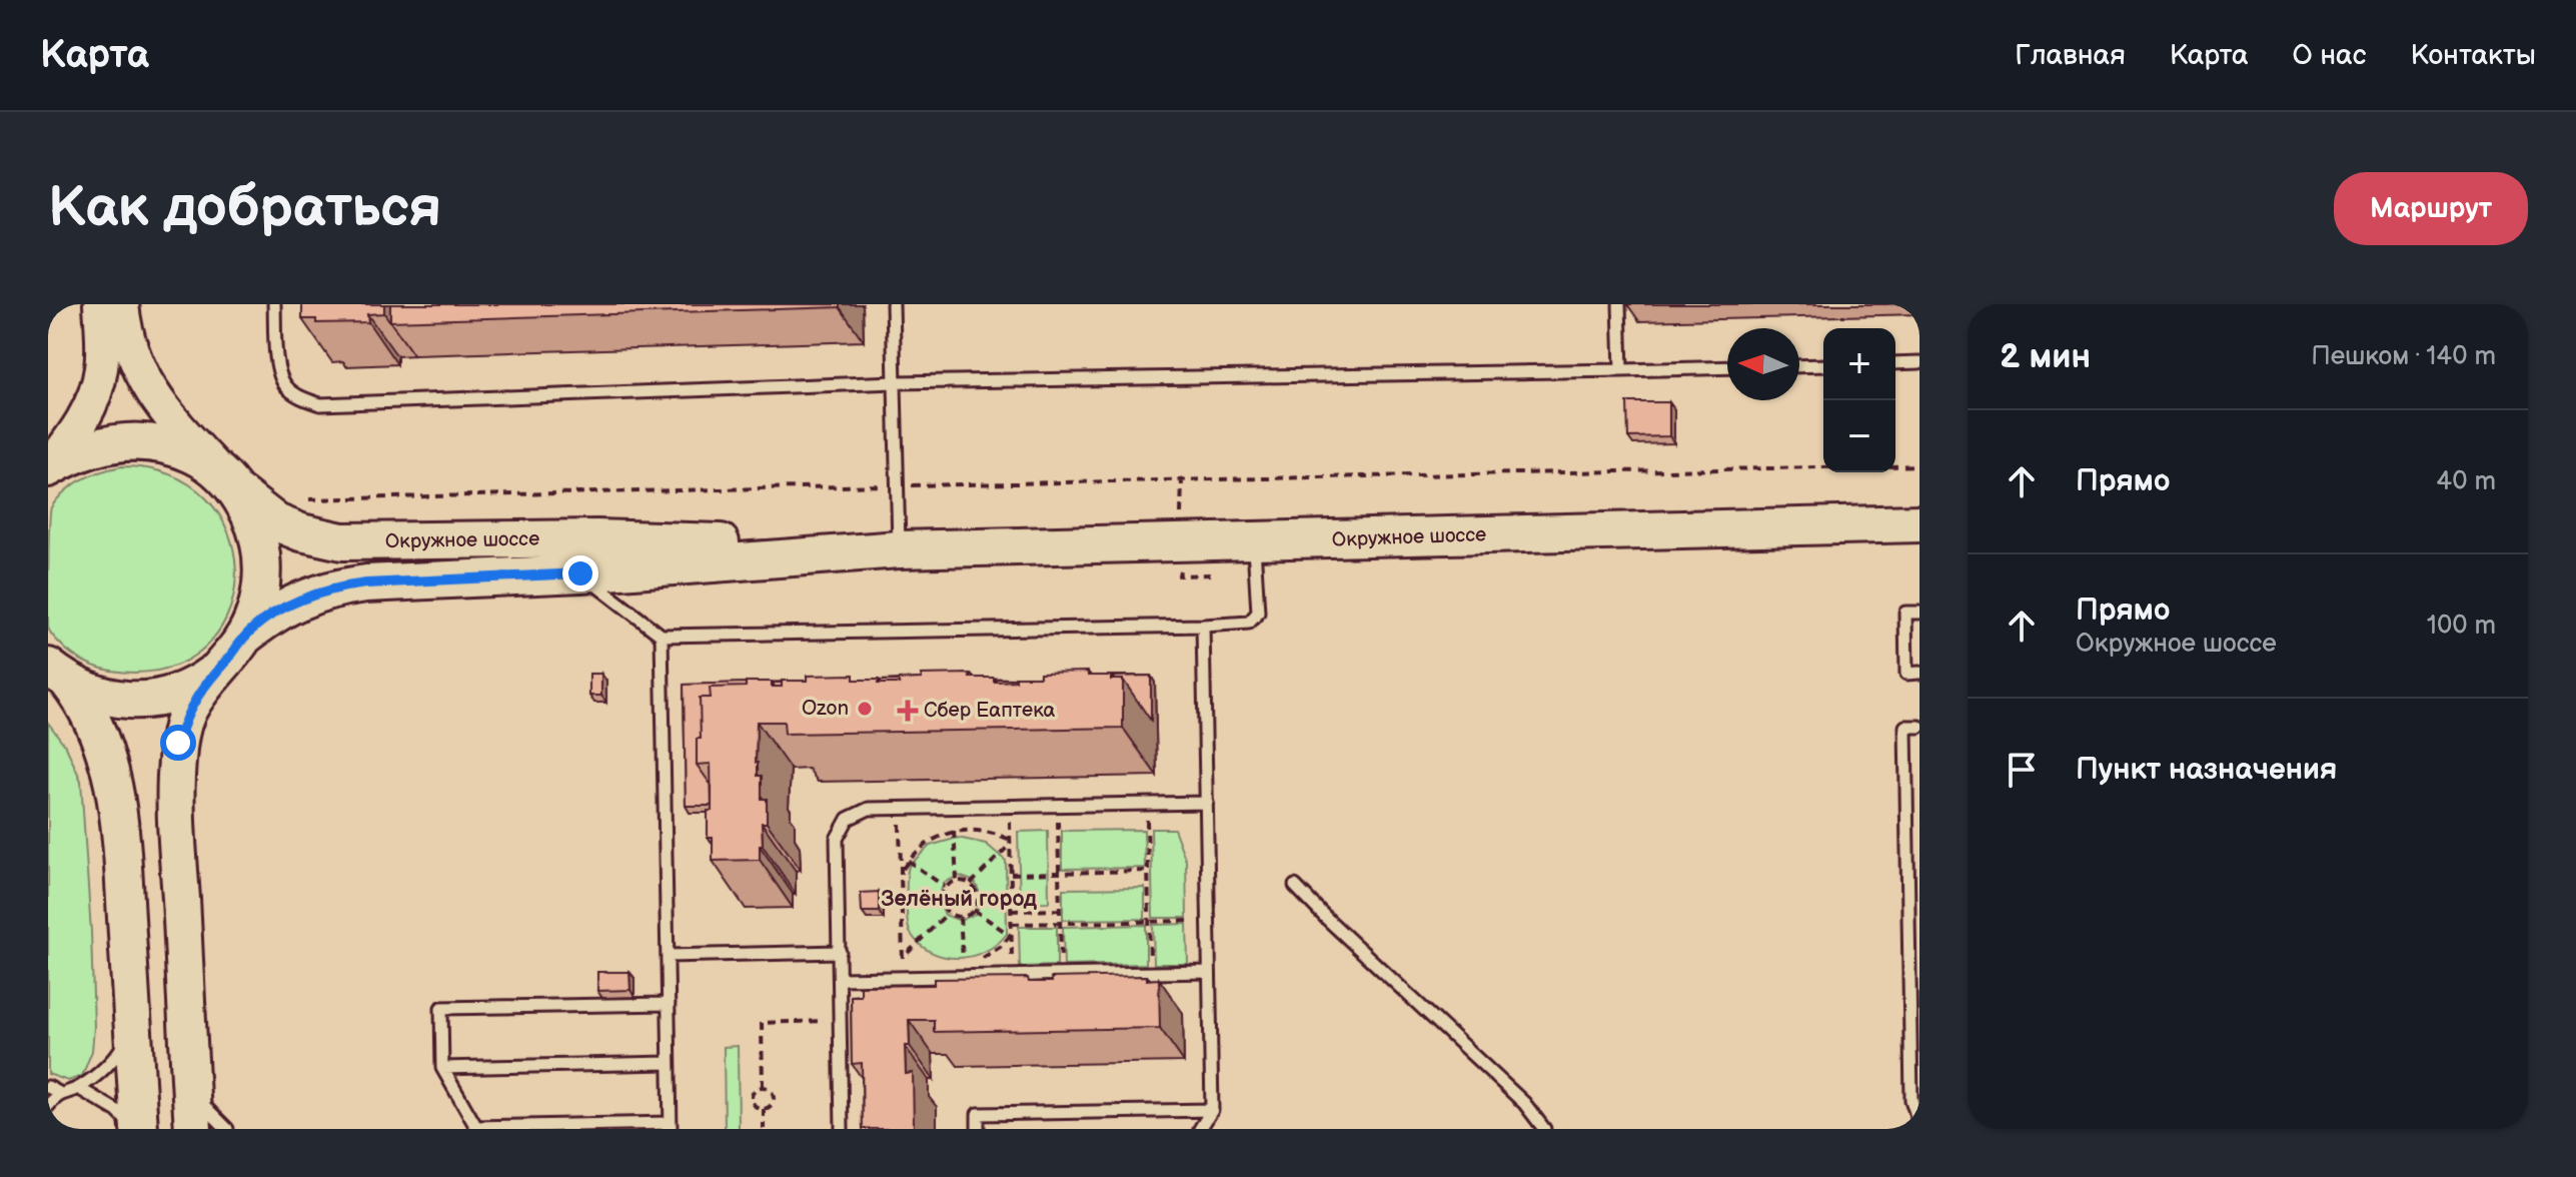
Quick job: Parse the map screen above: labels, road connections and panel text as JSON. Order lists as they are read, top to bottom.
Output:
{
  "streets": {
    "main road": ["Окружное шоссе"]
  },
  "districts": ["Зелёный город"],
  "places": {
    "other": ["Ozon"],
    "health": ["Сбер Еаптека"]
  },
  "north": "left",
  "page": {
    "header": "Карта",
    "nav": [
      "Главная",
      "Карта",
      "О нас",
      "Контакты"
    ],
    "buttons": "Маршрут",
    "title": "Как добраться",
    "heading": ["2 мин", "Пешком · 140 m"],
    "map_buttons": ["+", "−"],
    "list": [
      ["Прямо", "40 m"],
      ["Прямо", "Окружное шоссе", "100 m"],
      "Пункт назначения"
    ]
  }
}
